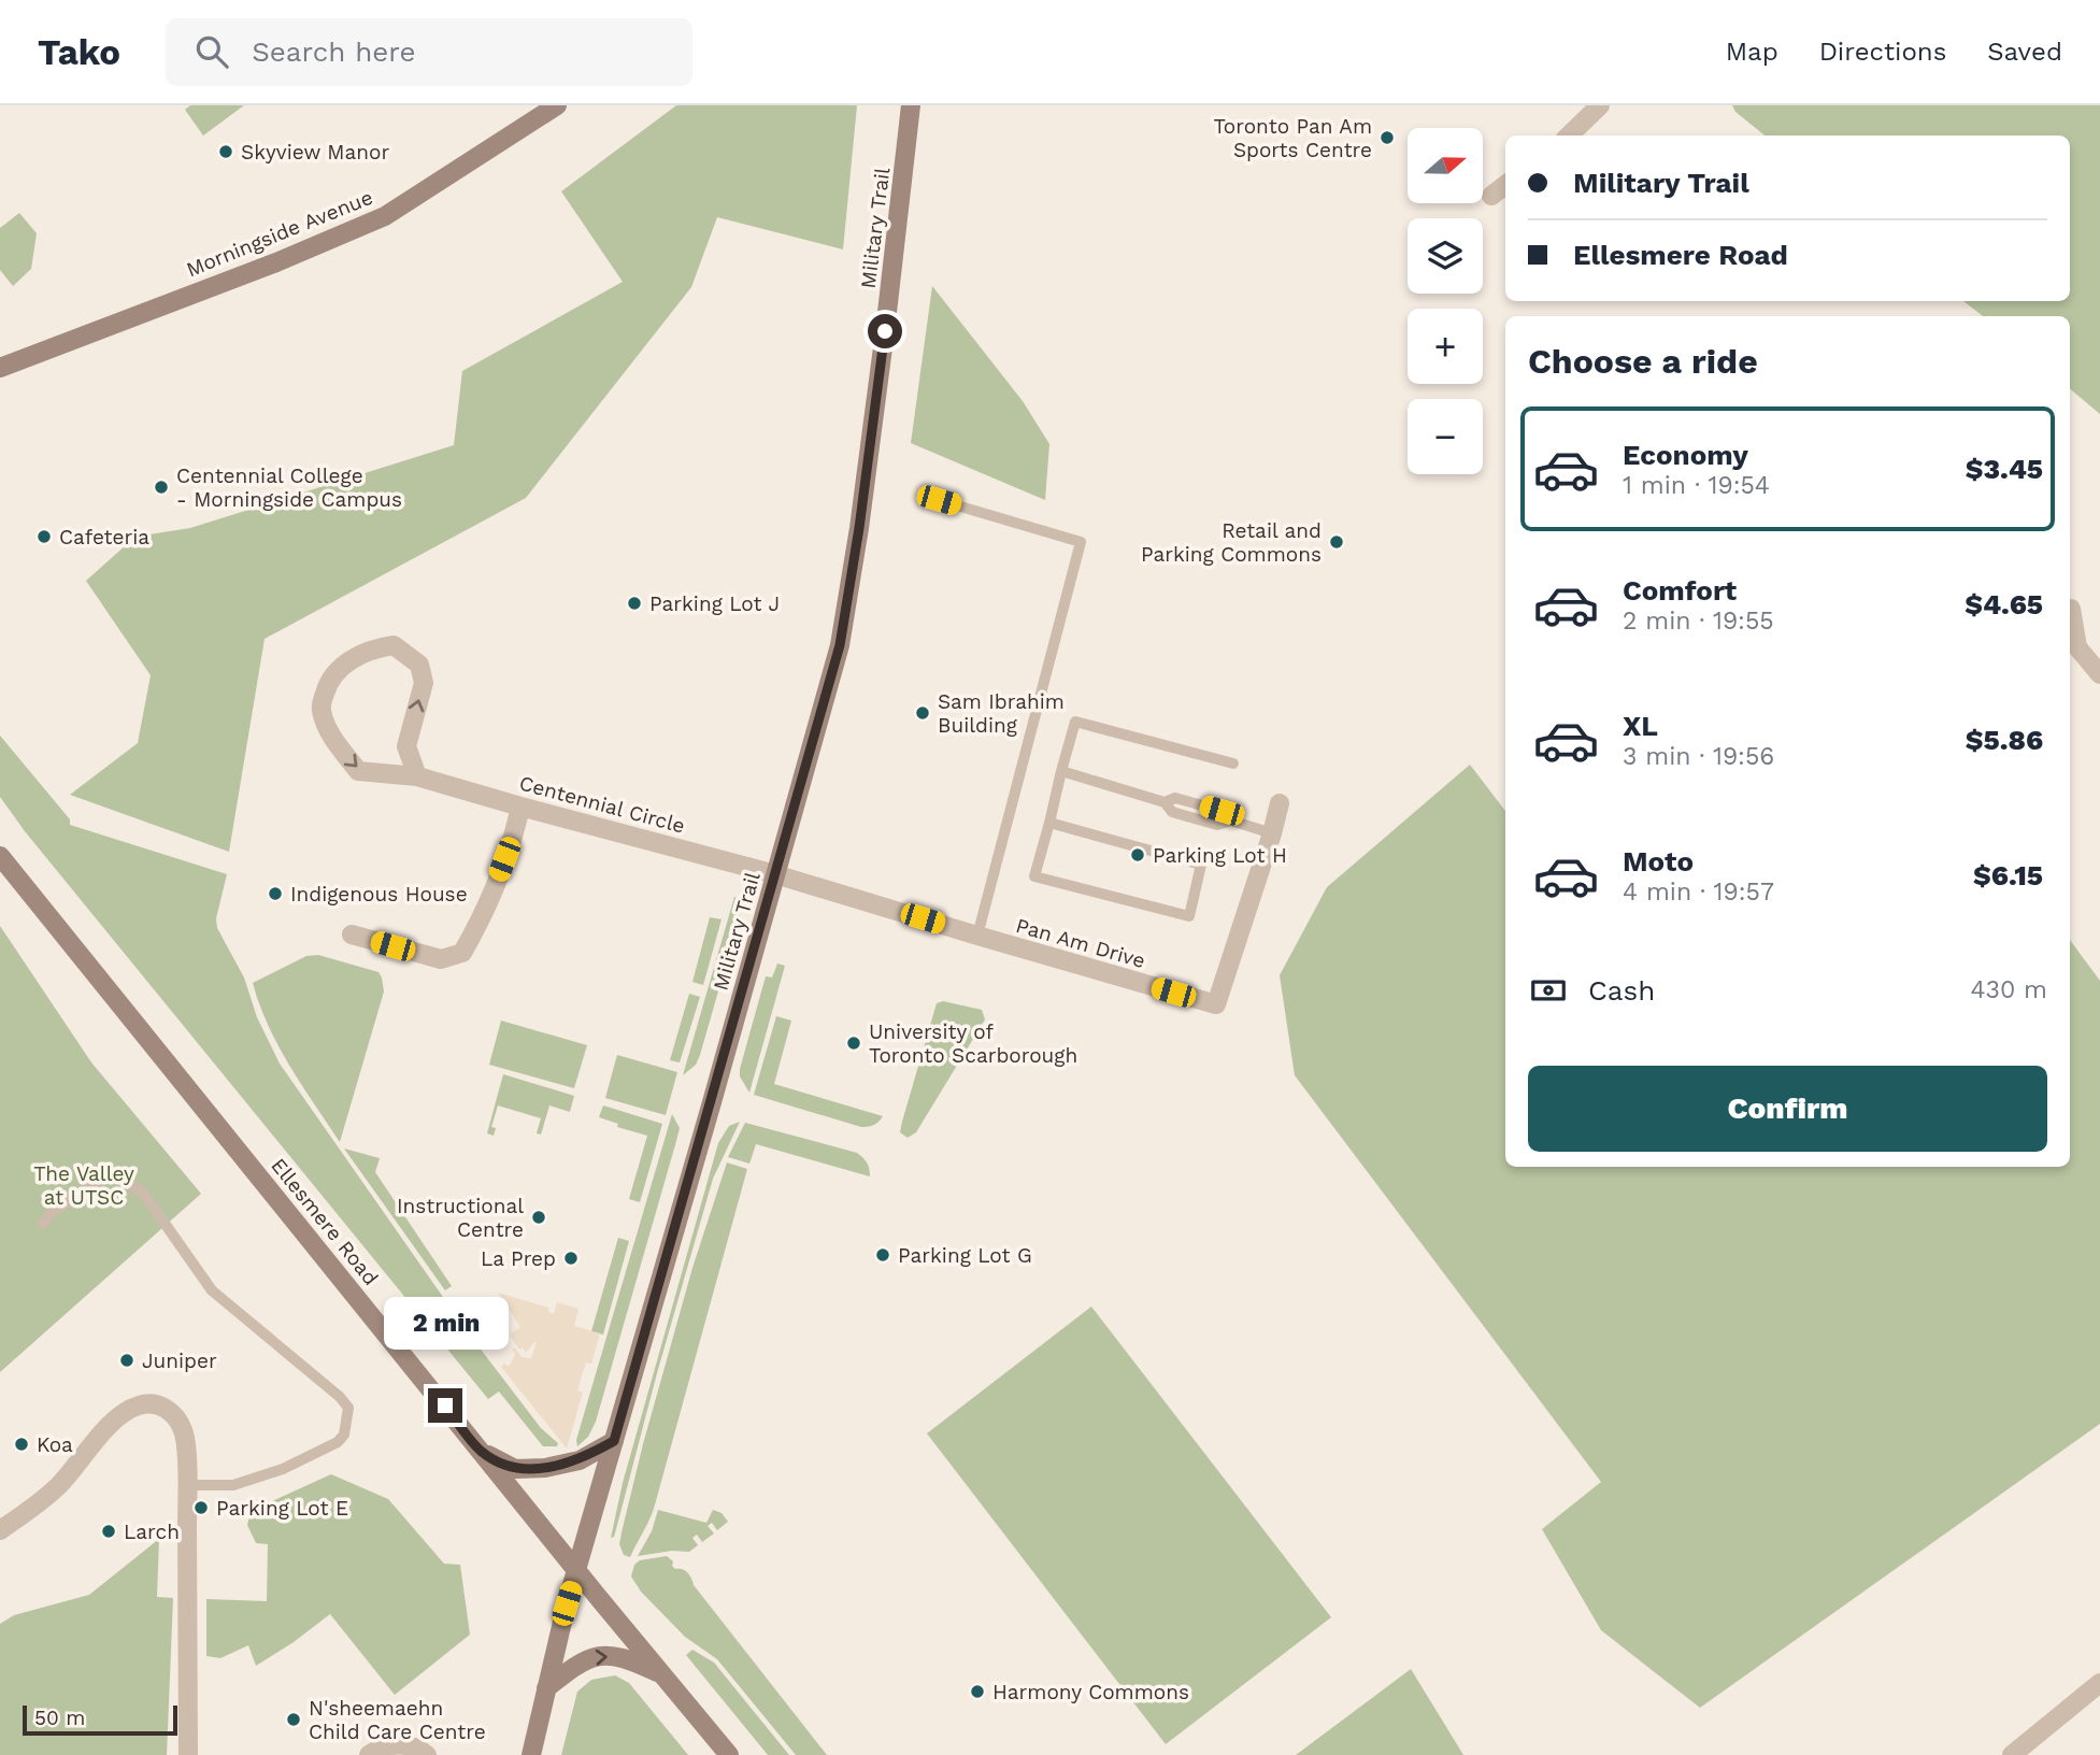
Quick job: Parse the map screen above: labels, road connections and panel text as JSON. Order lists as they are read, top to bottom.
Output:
{
  "streets": {
    "main road": ["Military Trail", "Morningside Avenue", "Ellesmere Road"],
    "street": ["Centennial Circle", "Pan Am Drive"]
  },
  "crossings": [
    ["Military Trail", "Centennial Circle"],
    ["Military Trail", "Pan Am Drive"],
    ["Military Trail", "Ellesmere Road"],
    ["Centennial Circle", "Pan Am Drive"]
  ],
  "parks": ["The Valley at UTSC"],
  "places": [
    "Toronto Pan Am Sports Centre",
    "Skyview Manor",
    "Centennial College - Morningside Campus",
    "Cafeteria",
    "Retail and Parking Commons",
    "Parking Lot J",
    "Sam Ibrahim Building",
    "Parking Lot H",
    "Indigenous House",
    "University of Toronto Scarborough",
    "Instructional Centre",
    "Parking Lot G",
    "La Prep",
    "Juniper",
    "Koa",
    "Parking Lot E",
    "Larch",
    "Harmony Commons",
    "N'sheemaehn Child Care Centre"
  ],
  "scale_bar": "50 m",
  "north": "right",
  "page": {
    "header": "Tako",
    "search": "Search here",
    "nav": ["Map", "Directions", "Saved"],
    "map_buttons": ["+", "−"],
    "banner": ["Military Trail", "Ellesmere Road"],
    "heading": "Choose a ride",
    "list": [
      {
        "name": "Economy",
        "note": "1 min · 19:54",
        "value": "$3.45"
      },
      {
        "name": "Comfort",
        "note": "2 min · 19:55",
        "value": "$4.65"
      },
      {
        "name": "XL",
        "note": "3 min · 19:56",
        "value": "$5.86"
      },
      {
        "name": "Moto",
        "note": "4 min · 19:57",
        "value": "$6.15"
      }
    ],
    "pay": ["Cash", "430 m"],
    "buttons": "Confirm",
    "bubble": "2 min",
    "scale": "50 m"
  }
}
